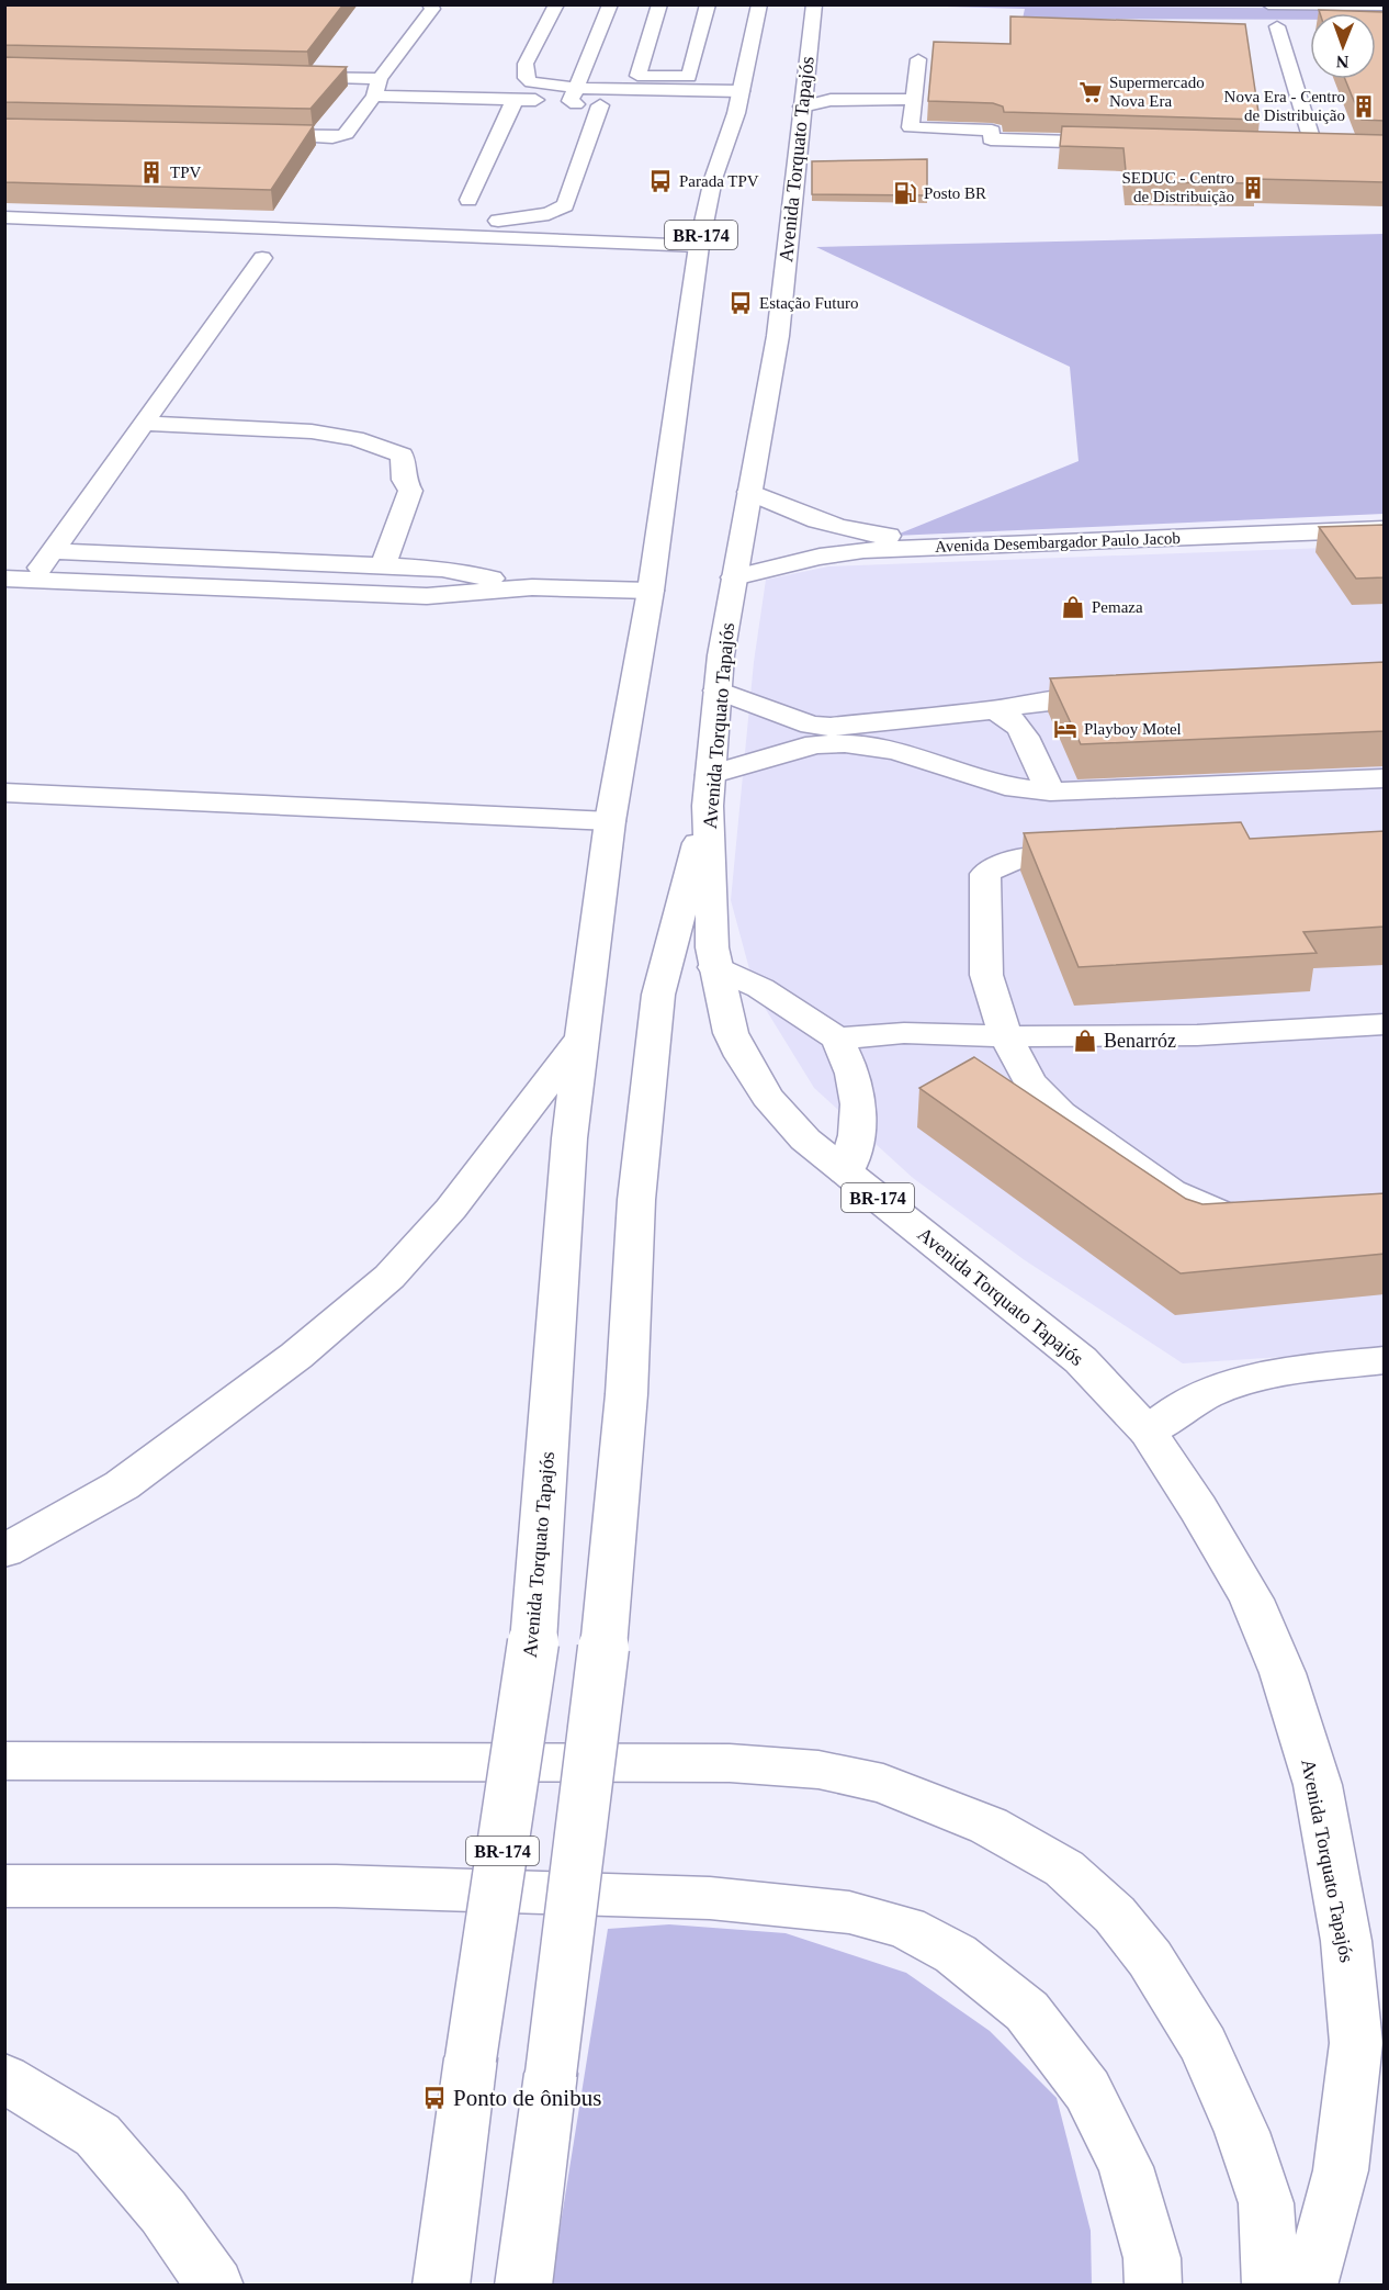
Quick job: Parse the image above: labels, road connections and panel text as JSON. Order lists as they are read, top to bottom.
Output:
{
  "streets": {
    "main road": ["Avenida Torquato Tapajós", "BR-174", "Avenida Desembargador Paulo Jacob"]
  },
  "crossings": [
    ["Avenida Torquato Tapajós", "Avenida Desembargador Paulo Jacob"]
  ],
  "places": {
    "supermarket": ["Supermercado Nova Era"],
    "building": ["Nova Era - Centro de Distribuição", "TPV", "SEDUC - Centro de Distribuição"],
    "bus stop": ["Parada TPV", "Estação Futuro", "Ponto de ônibus"],
    "fuel station": ["Posto BR"],
    "shop": ["Pemaza", "Benarróz"],
    "hotel": ["Playboy Motel"]
  },
  "north": "bottom"
}
